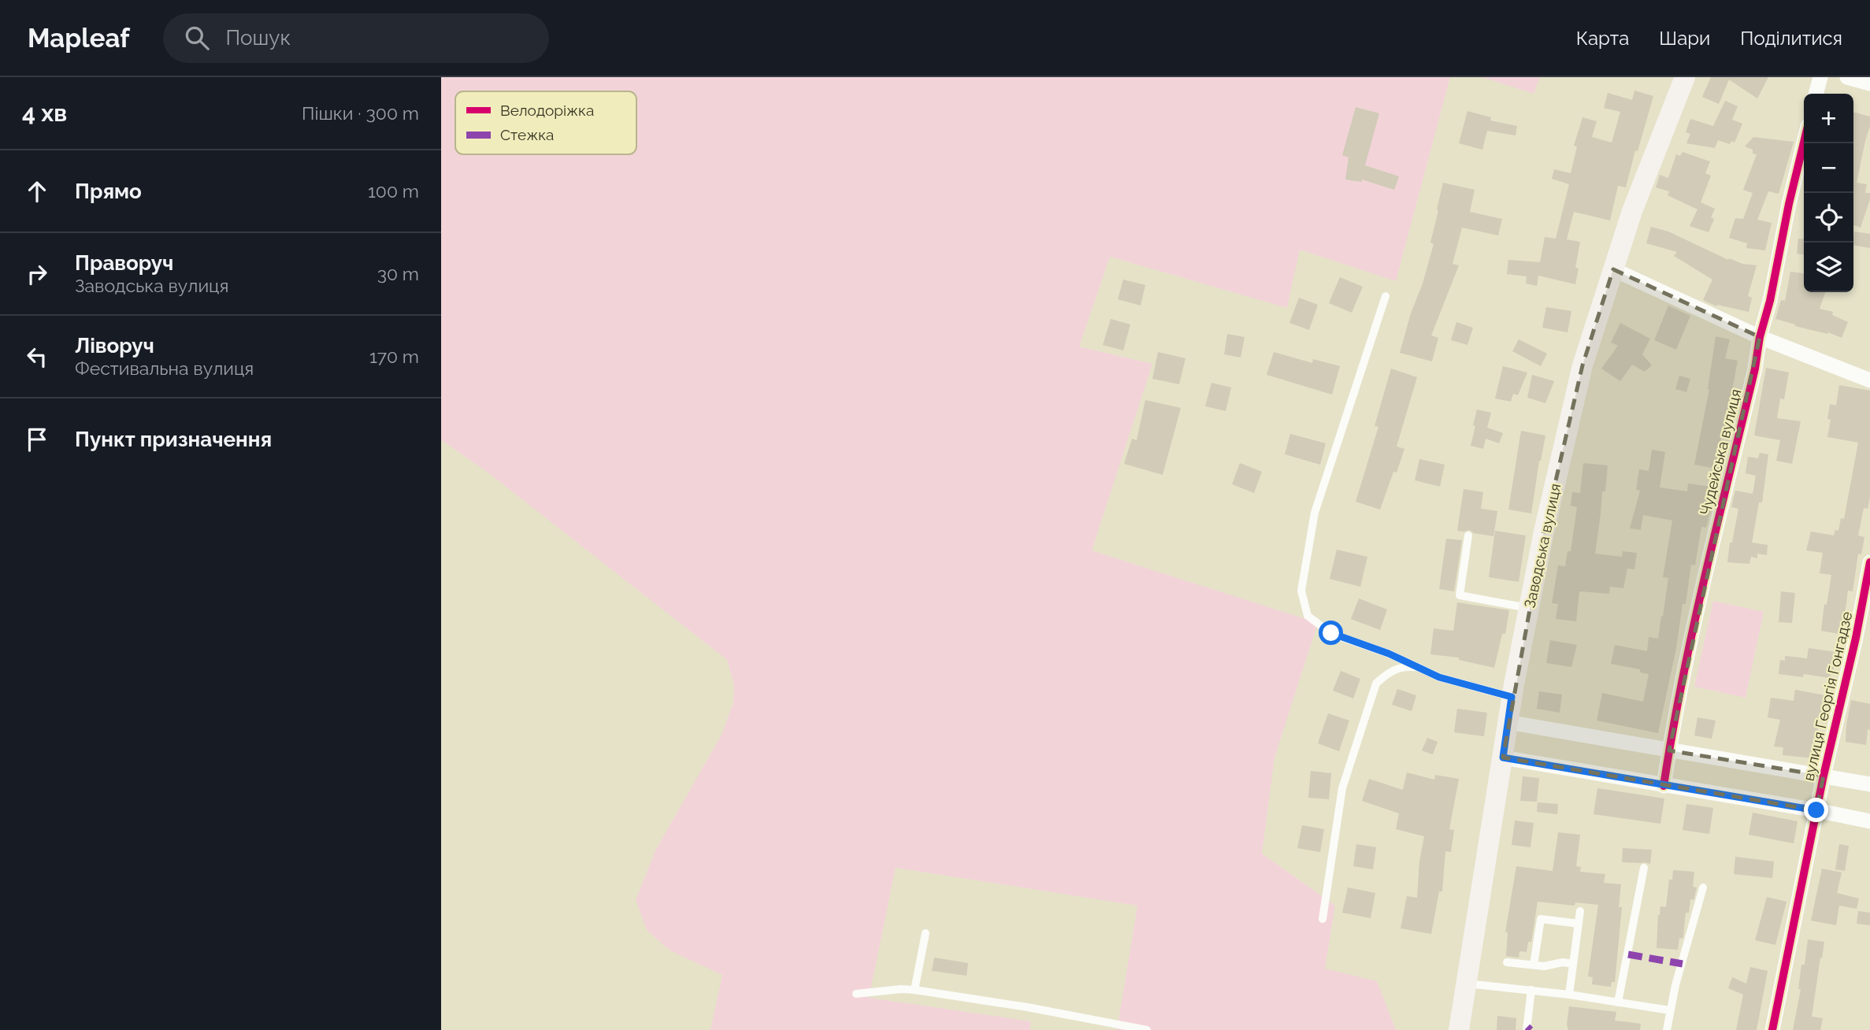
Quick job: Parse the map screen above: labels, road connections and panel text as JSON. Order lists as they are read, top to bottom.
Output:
{
  "streets": {
    "main road": ["Заводська вулиця"],
    "street": ["Чудейська вулиця", "вулиця Георгія Гонгадзе"]
  },
  "legend": ["Велодоріжка", "Стежка"],
  "page": {
    "header": "Mapleaf",
    "search": "Пошук",
    "nav": ["Карта", "Шари", "Поділитися"],
    "heading": ["4 хв", "Пішки · 300 m"],
    "map_buttons": ["+", "−"],
    "list": [
      ["Прямо", "100 m"],
      ["Праворуч", "Заводська вулиця", "30 m"],
      ["Ліворуч", "Фестивальна вулиця", "170 m"],
      "Пункт призначення"
    ]
  }
}
